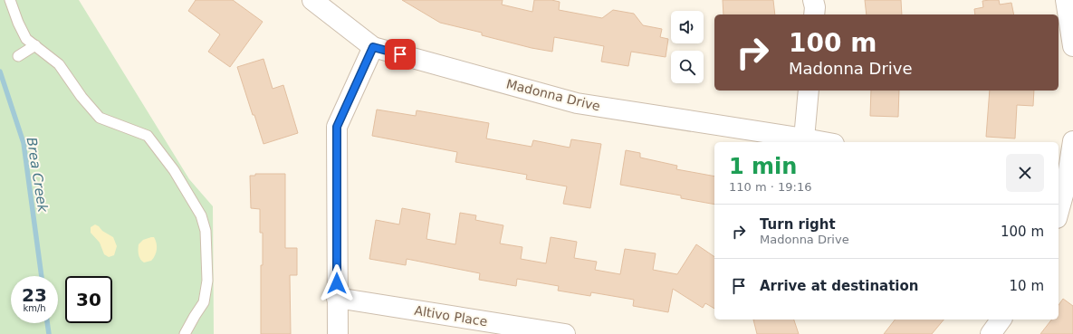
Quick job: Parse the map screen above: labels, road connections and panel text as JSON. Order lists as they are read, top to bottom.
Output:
{
  "streets": {
    "street": ["Madonna Drive", "Altivo Place"]
  },
  "water": ["Brea Creek"],
  "page": {
    "turn": ["100 m", "Madonna Drive"],
    "heading": ["1 min", "110 m · 19:16"],
    "list": [
      {
        "name": "Turn right",
        "note": "Madonna Drive",
        "value": "100 m"
      },
      {
        "name": "Arrive at destination",
        "value": "10 m"
      }
    ],
    "speed": "23 km/h",
    "limit": "30"
  }
}
